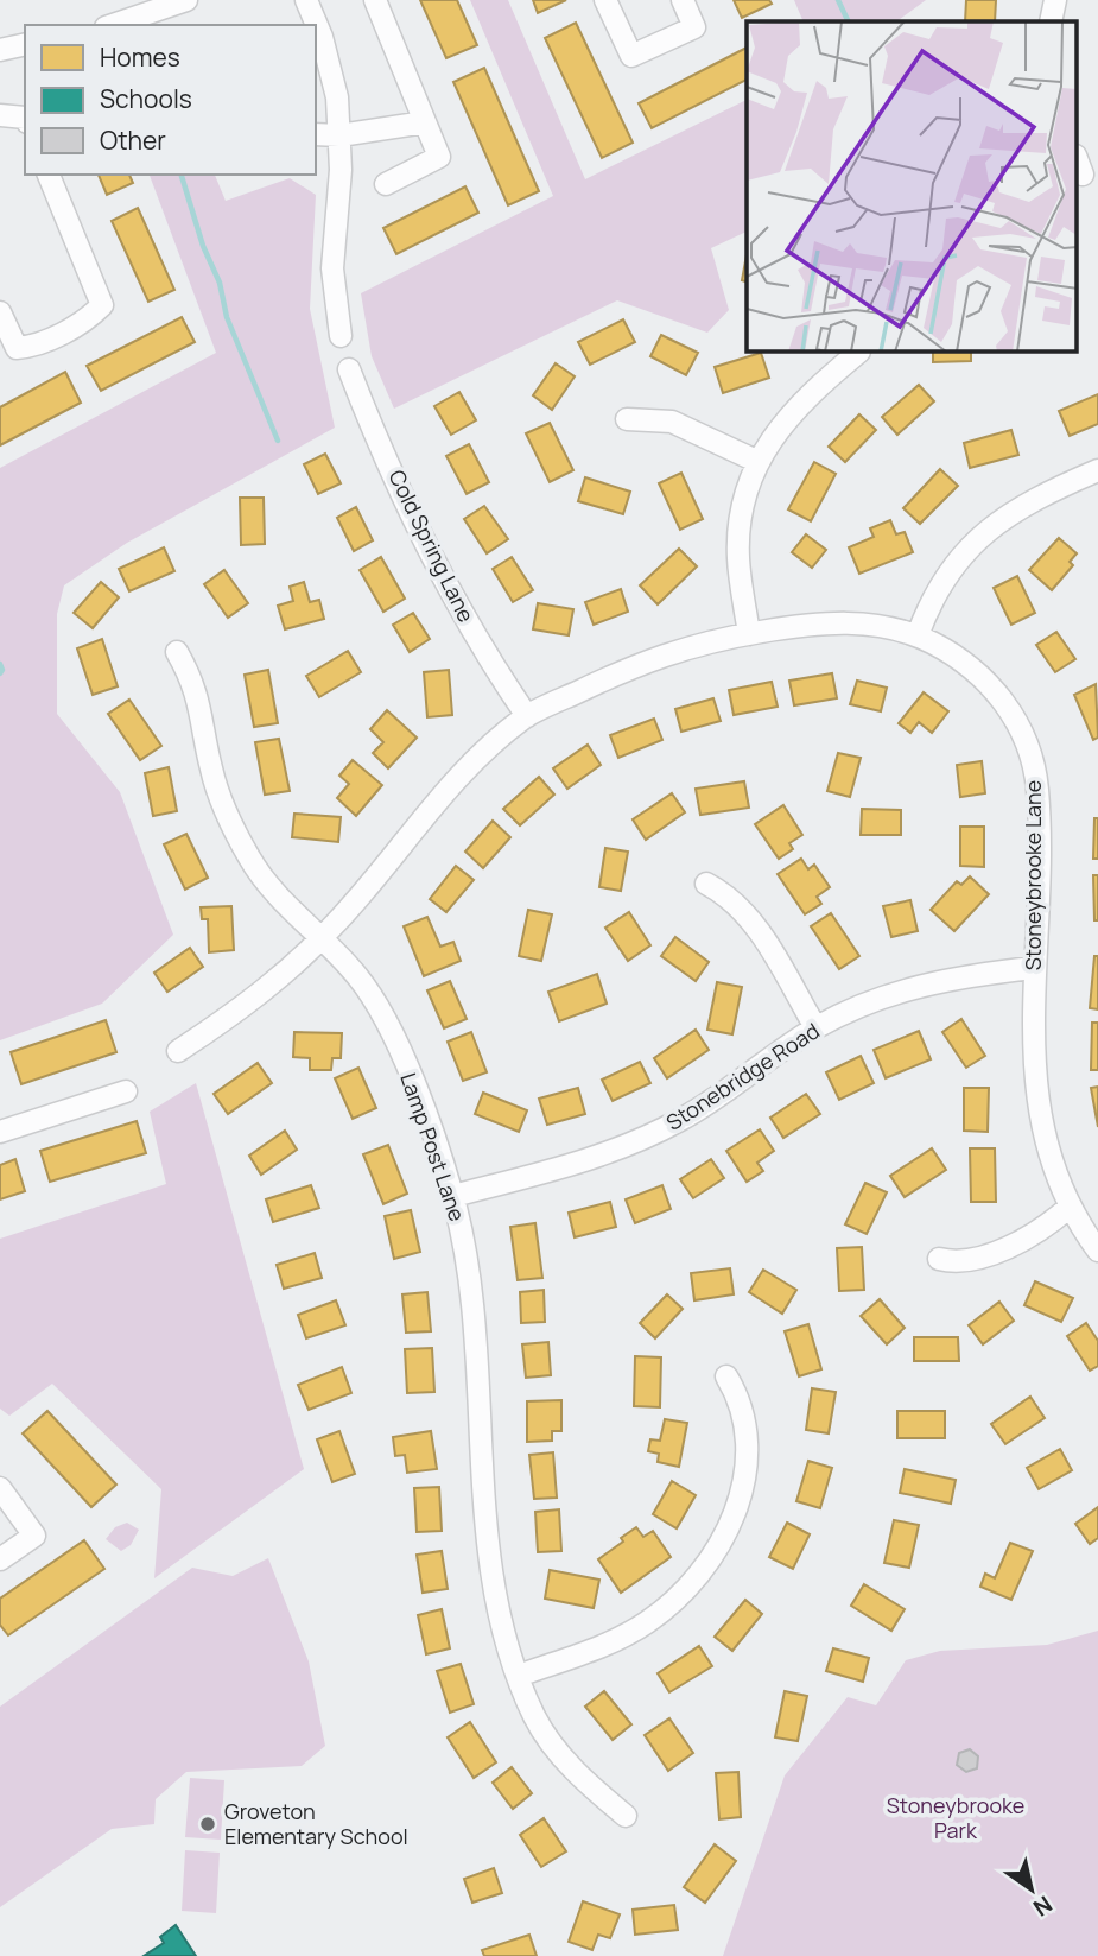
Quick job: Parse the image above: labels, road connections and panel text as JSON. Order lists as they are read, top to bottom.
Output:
{
  "streets": {
    "street": [
      "Cold Spring Lane",
      "Stoneybrooke Lane",
      "Stonebridge Road",
      "Lamp Post Lane"
    ]
  },
  "crossings": [
    ["Cold Spring Lane", "Stoneybrooke Lane"],
    ["Stoneybrooke Lane", "Stonebridge Road"],
    ["Stoneybrooke Lane", "Lamp Post Lane"],
    ["Stonebridge Road", "Lamp Post Lane"]
  ],
  "parks": ["Stoneybrooke Park"],
  "places": ["Groveton Elementary School"],
  "legend": ["Homes", "Schools", "Other"],
  "north": "bottom right"
}
